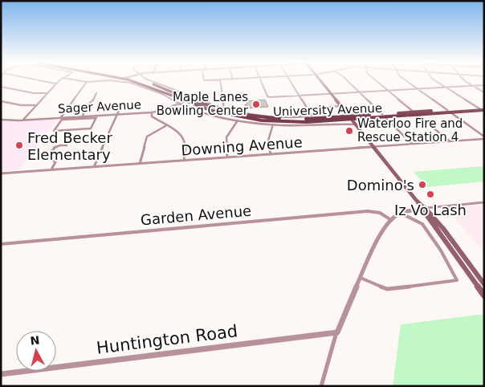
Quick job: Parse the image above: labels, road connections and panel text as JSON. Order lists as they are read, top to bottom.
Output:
{
  "streets": {
    "main road": ["University Avenue"],
    "street": [
      "Sager Avenue",
      "Downing Avenue",
      "Garden Avenue",
      "Huntington Road"
    ]
  },
  "crossings": [
    ["Sager Avenue", "University Avenue"]
  ],
  "places": [
    "Maple Lanes Bowling Center",
    "Waterloo Fire and Rescue Station 4",
    "Fred Becker Elementary",
    "Domino's",
    "Iz Vo Lash"
  ],
  "north": "top"
}
